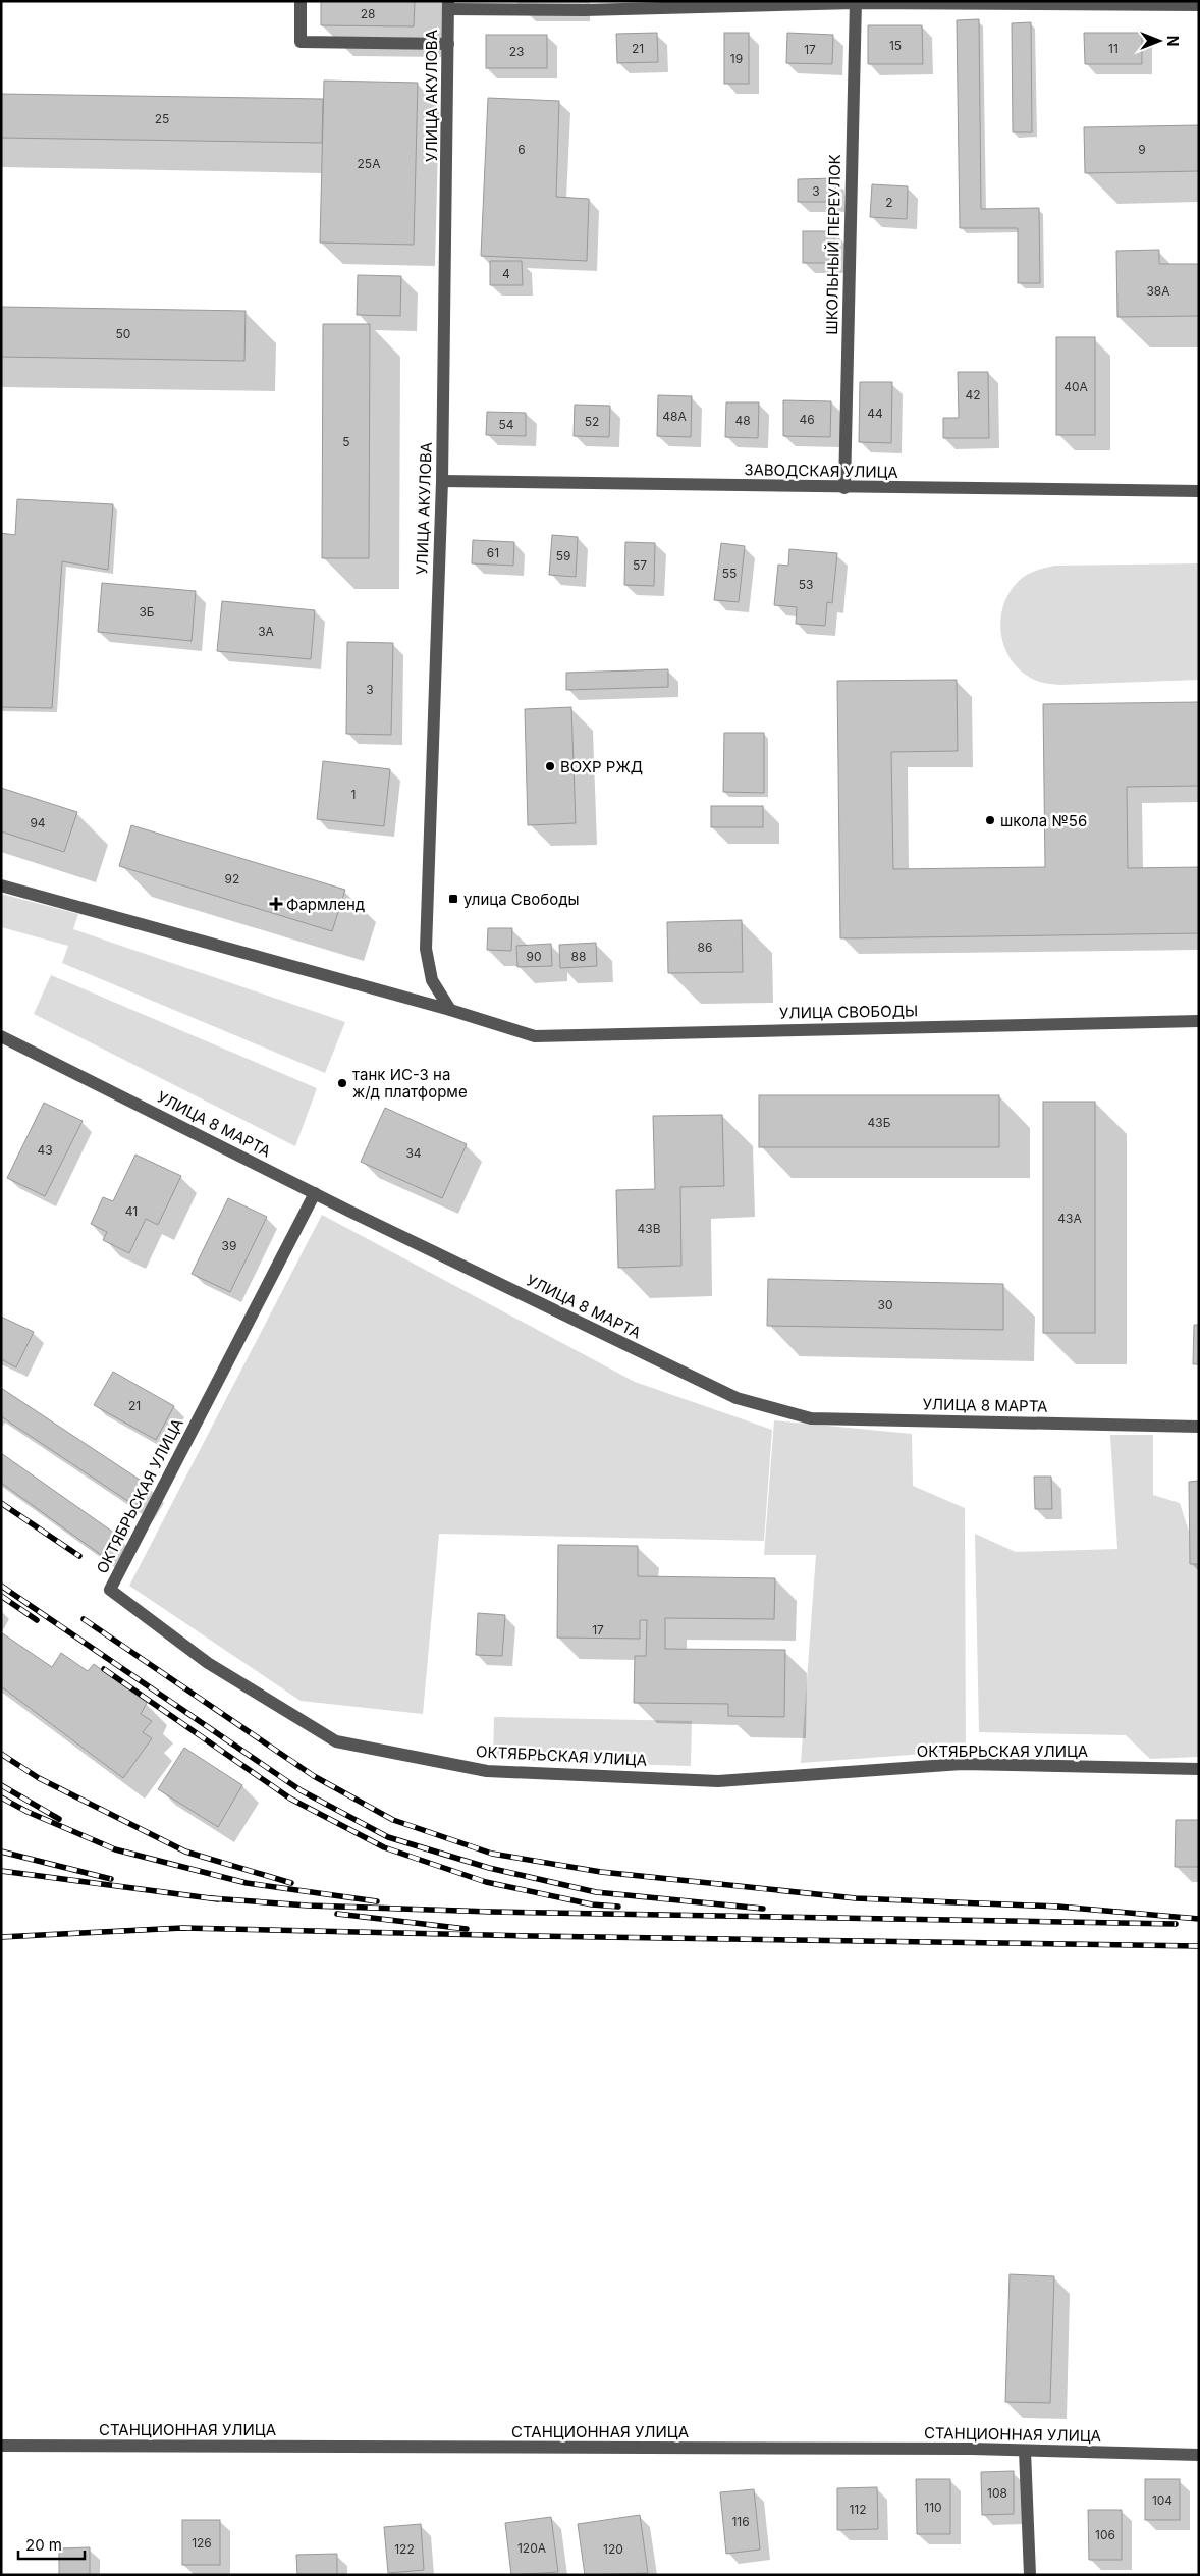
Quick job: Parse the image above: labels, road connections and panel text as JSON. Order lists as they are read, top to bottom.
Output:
{
  "streets": {
    "street": [
      "УЛИЦА АКУЛОВА",
      "ШКОЛЬНЫЙ ПЕРЕУЛОК",
      "ЗАВОДСКАЯ УЛИЦА",
      "УЛИЦА СВОБОДЫ",
      "УЛИЦА 8 МАРТА",
      "ОКТЯБРЬСКАЯ УЛИЦА",
      "СТАНЦИОННАЯ УЛИЦА"
    ]
  },
  "crossings": [
    ["УЛИЦА АКУЛОВА", "ЗАВОДСКАЯ УЛИЦА"],
    ["УЛИЦА АКУЛОВА", "УЛИЦА СВОБОДЫ"],
    ["ШКОЛЬНЫЙ ПЕРЕУЛОК", "ЗАВОДСКАЯ УЛИЦА"],
    ["УЛИЦА 8 МАРТА", "ОКТЯБРЬСКАЯ УЛИЦА"]
  ],
  "places": {
    "other": ["ВОХР РЖД", "школа №56", "танк ИС-3 на ж/д платформе"],
    "transit": ["улица Свободы"],
    "health": ["Фармленд"]
  },
  "house_numbers": [
    "28",
    "15",
    "21",
    "11",
    "17",
    "23",
    "19",
    "25",
    "6",
    "9",
    "25А",
    "3",
    "2",
    "4",
    "38А",
    "50",
    "40А",
    "42",
    "44",
    "48А",
    "46",
    "48",
    "52",
    "54",
    "5",
    "61",
    "59",
    "57",
    "55",
    "53",
    "3Б",
    "3А",
    "3",
    "1",
    "94",
    "92",
    "86",
    "90",
    "88",
    "43Б",
    "43",
    "34",
    "41",
    "43А",
    "43В",
    "39",
    "30",
    "21",
    "17",
    "108",
    "104",
    "110",
    "112",
    "116",
    "106",
    "126",
    "120А",
    "122",
    "120"
  ],
  "scale_bar": "20 m",
  "north": "right"
}
